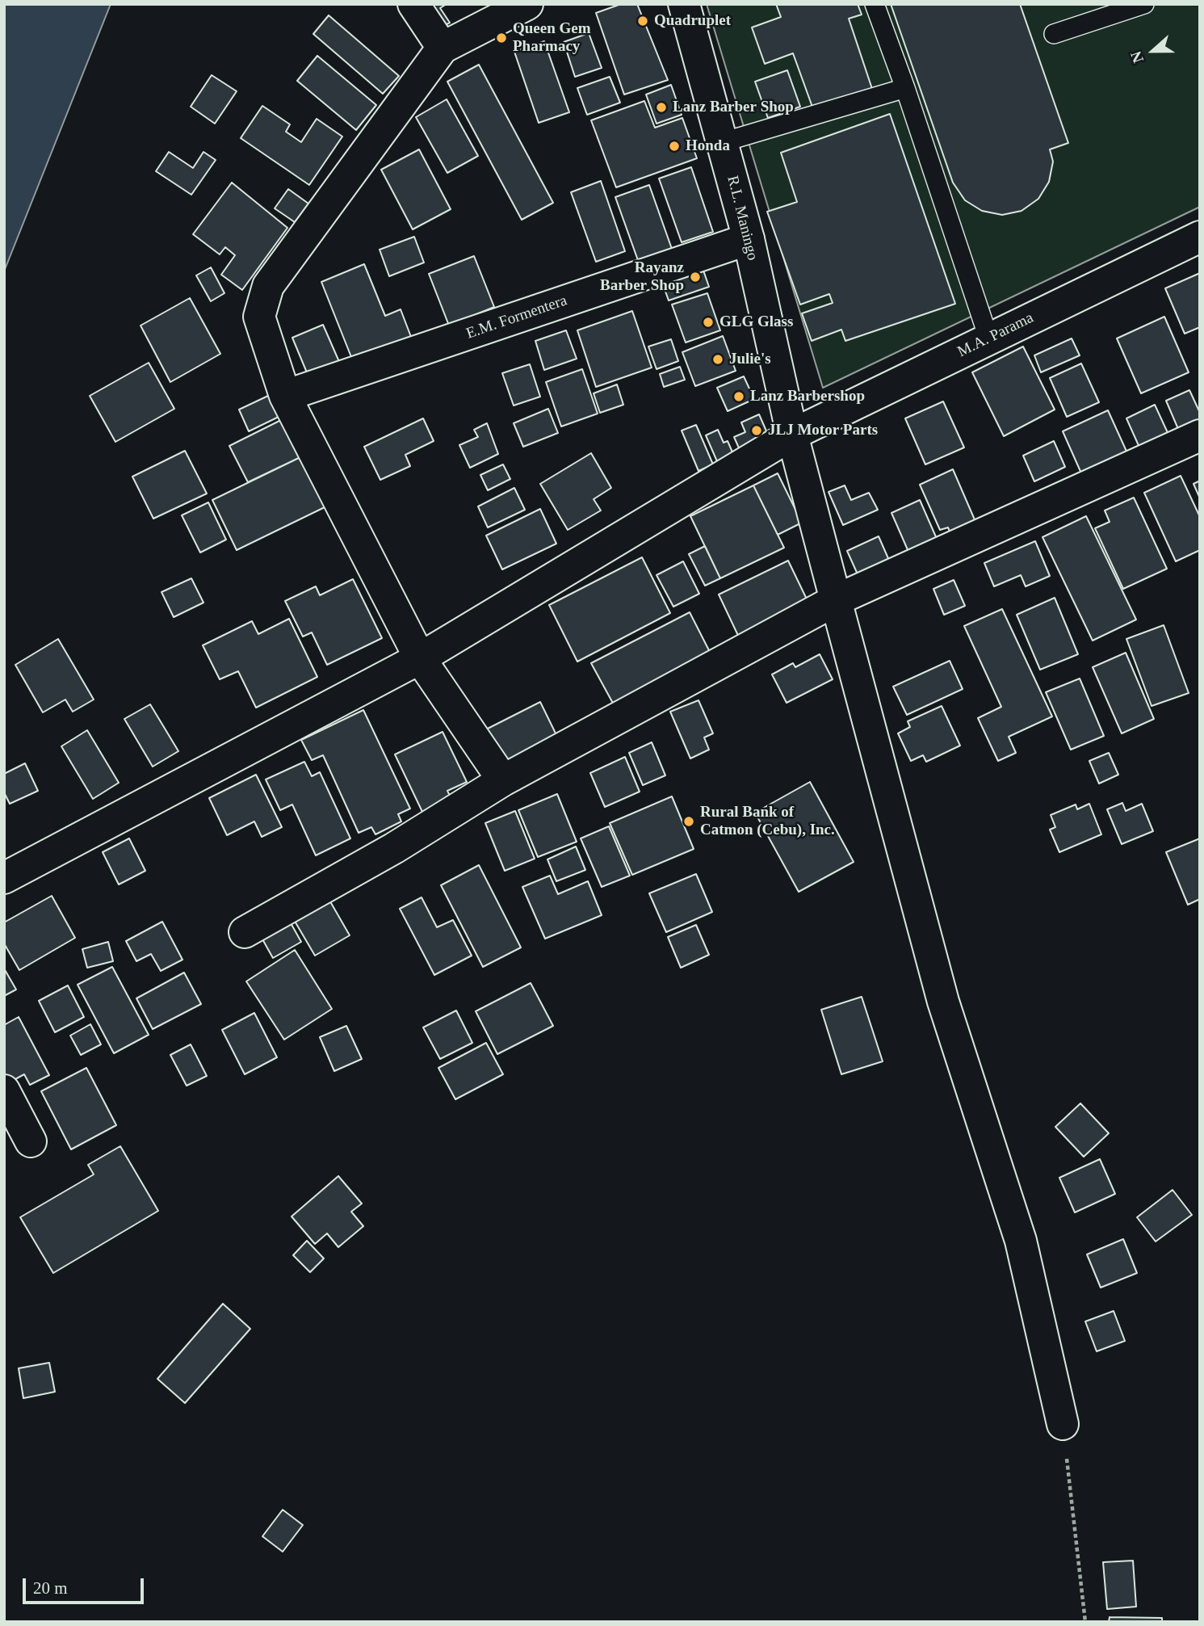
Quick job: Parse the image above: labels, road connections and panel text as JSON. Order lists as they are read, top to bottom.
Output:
{
  "streets": {
    "street": ["R.L. Maningo", "E.M. Formentera", "M.A. Parama"]
  },
  "crossings": [
    ["R.L. Maningo", "E.M. Formentera"],
    ["R.L. Maningo", "M.A. Parama"]
  ],
  "places": [
    "Quadruplet",
    "Queen Gem Pharmacy",
    "Lanz Barber Shop",
    "Honda",
    "Rayanz Barber Shop",
    "GLG Glass",
    "Julie's",
    "Lanz Barbershop",
    "JLJ Motor Parts",
    "Rural Bank of Catmon (Cebu), Inc."
  ],
  "scale_bar": "20 m",
  "north": "left"
}
